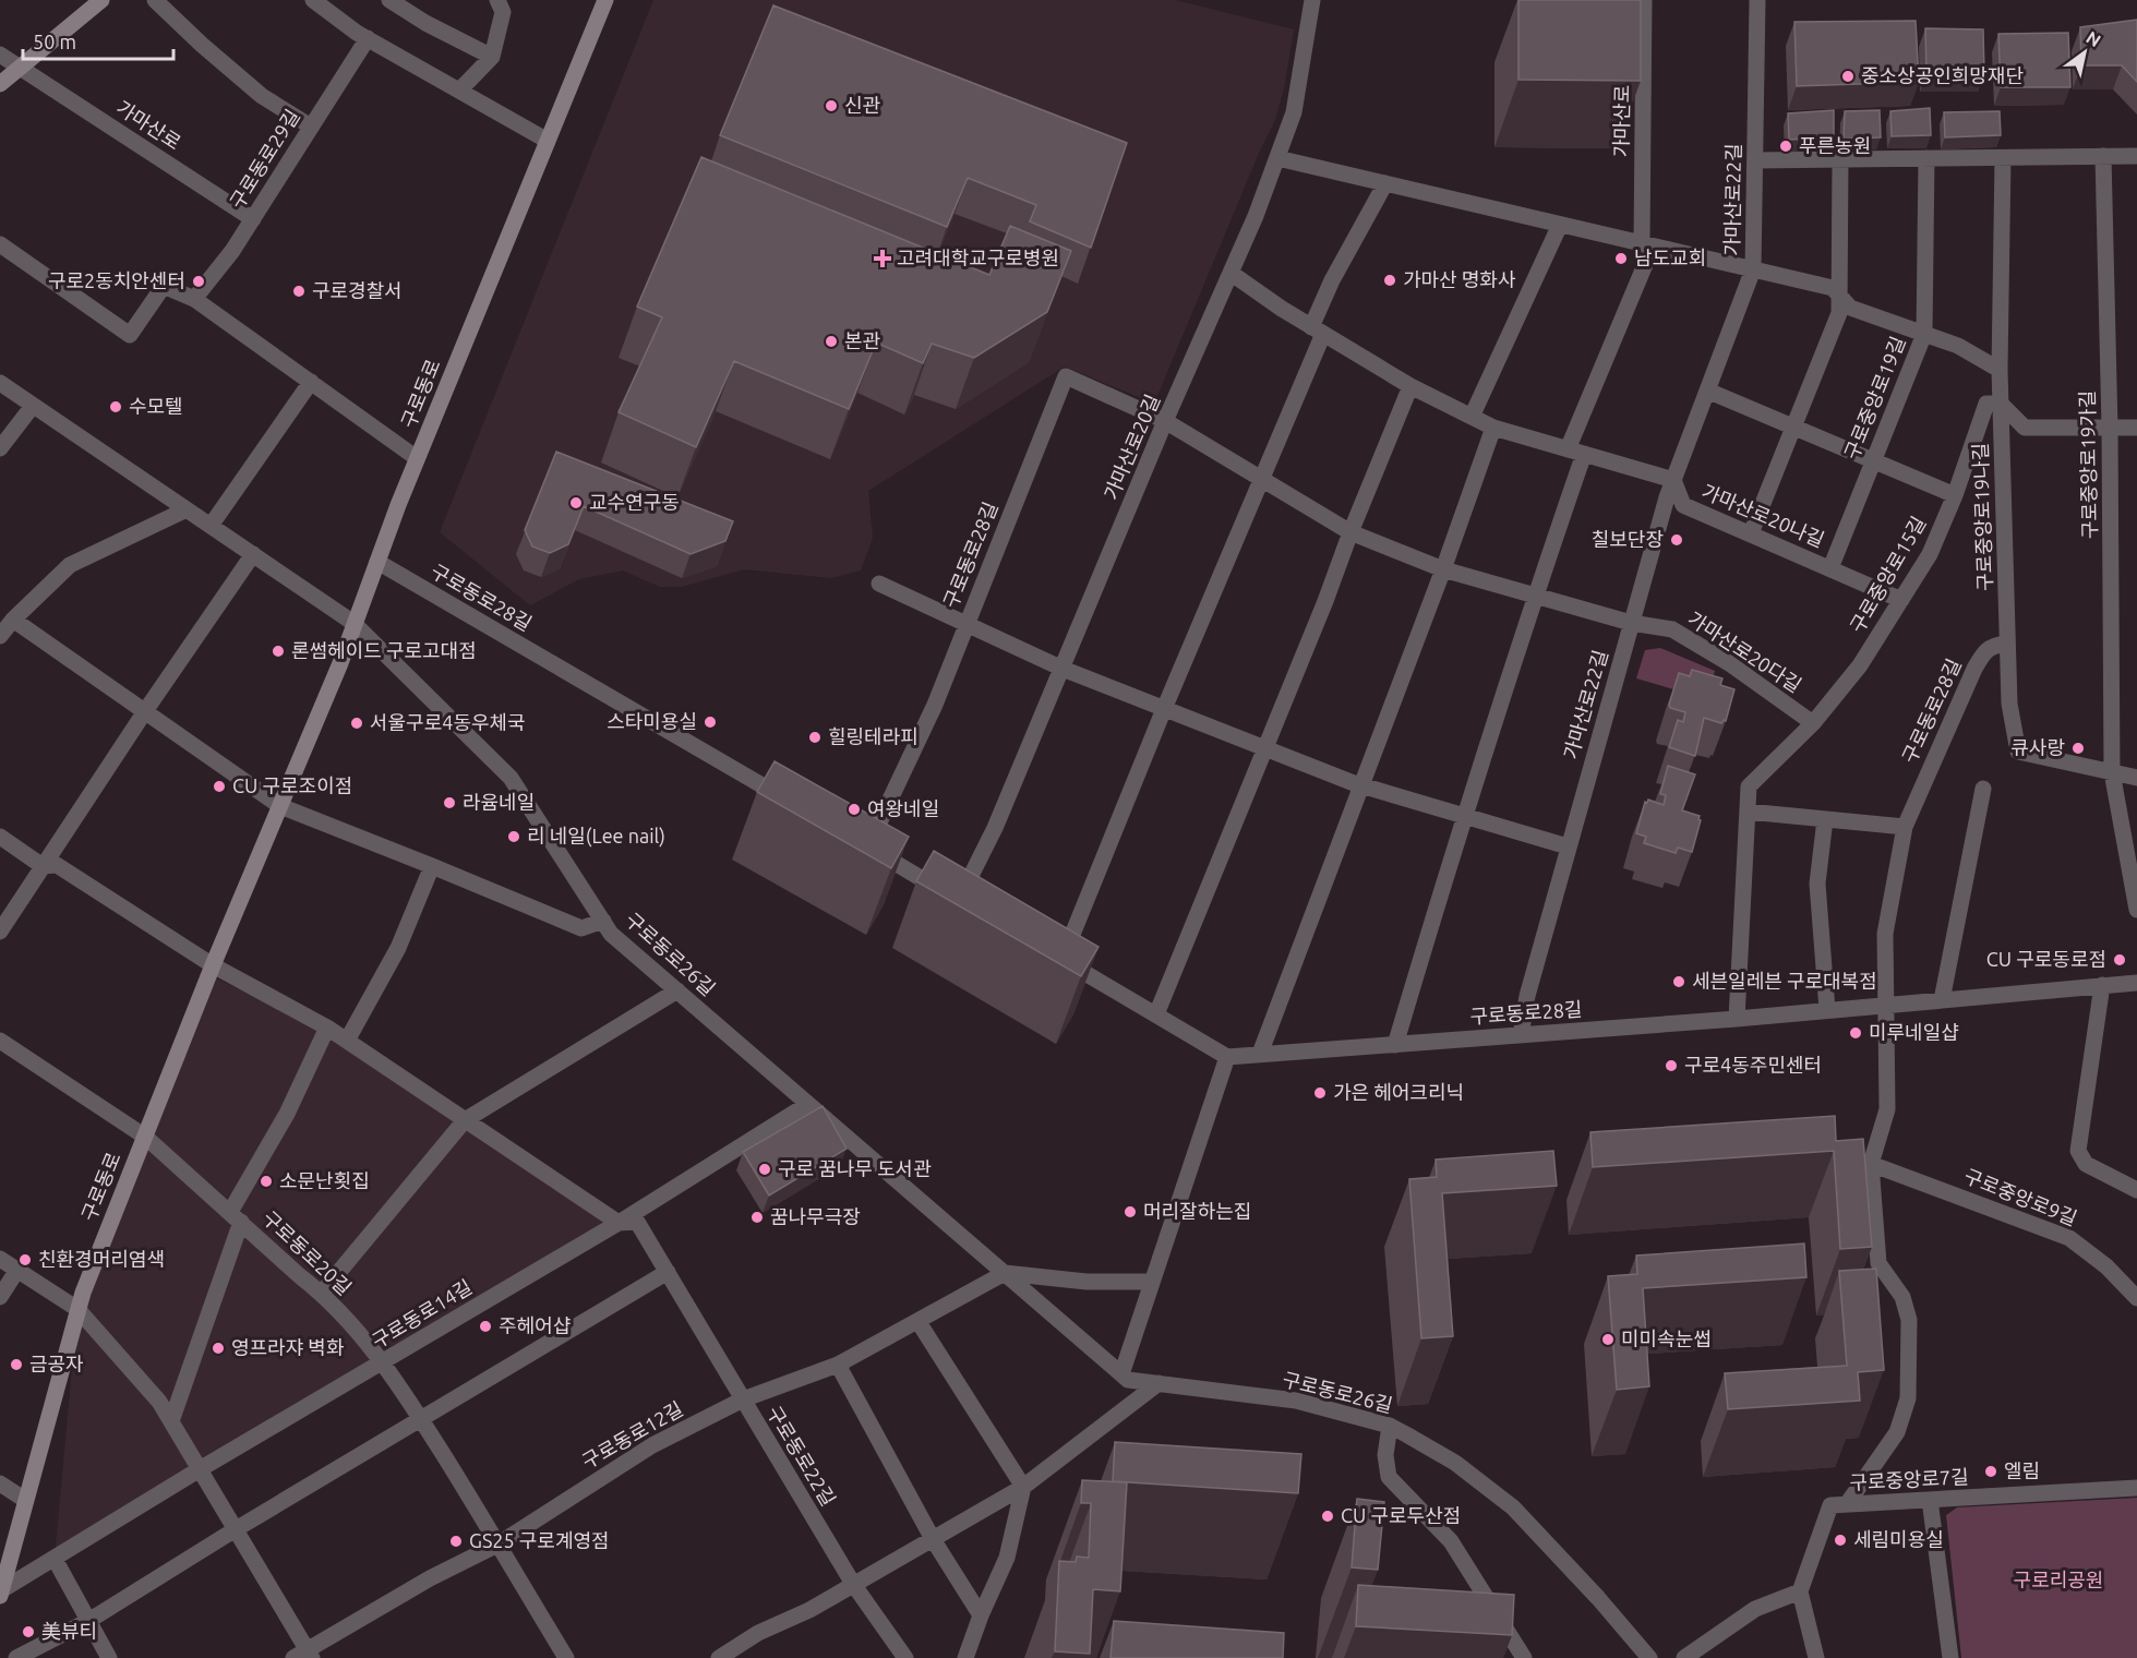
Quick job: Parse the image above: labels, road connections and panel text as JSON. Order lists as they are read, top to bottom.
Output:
{
  "streets": {
    "main road": ["구로동로"],
    "street": [
      "가마산로",
      "구로동로29길",
      "가마산로22길",
      "구로중앙로19길",
      "가마산로20길",
      "구로중앙로19가길",
      "가마산로20나길",
      "구로중앙로19나길",
      "구로동로28길",
      "구로중앙로15길",
      "가마산로20다길",
      "구로동로26길",
      "구로중앙로9길",
      "구로동로20길",
      "구로동로14길",
      "구로동로12길",
      "구로동로22길",
      "구로중앙로7길"
    ]
  },
  "crossings": [
    ["가마산로", "구로동로29길"],
    ["가마산로22길", "가마산로20나길"],
    ["가마산로22길", "구로동로28길"],
    ["가마산로22길", "가마산로20다길"],
    ["구로동로", "구로동로28길"],
    ["구로동로", "구로동로26길"],
    ["구로동로", "구로동로20길"],
    ["구로동로", "구로동로14길"],
    ["구로동로", "구로동로22길"],
    ["구로중앙로19길", "가마산로20나길"],
    ["가마산로20길", "구로동로28길"],
    ["가마산로20길", "가마산로20다길"],
    ["구로중앙로19가길", "구로중앙로19나길"],
    ["가마산로20나길", "구로중앙로15길"],
    ["구로중앙로19나길", "구로동로28길"],
    ["구로중앙로19나길", "구로중앙로15길"],
    ["구로동로28길", "구로중앙로15길"],
    ["구로동로28길", "가마산로20다길"],
    ["구로중앙로15길", "가마산로20다길"],
    ["구로동로26길", "구로동로14길"],
    ["구로동로26길", "구로동로12길"],
    ["구로동로20길", "구로동로14길"],
    ["구로동로20길", "구로동로12길"],
    ["구로동로14길", "구로동로22길"],
    ["구로동로12길", "구로동로22길"]
  ],
  "parks": ["구로리공원"],
  "places": {
    "other": [
      "중소상공인희망재단",
      "신관",
      "푸른농원",
      "남도교회",
      "가마산 명화사",
      "구로2동치안센터",
      "구로경찰서",
      "본관",
      "수모텔",
      "교수연구동",
      "칠보단장",
      "론썸헤이드 구로고대점",
      "스타미용실",
      "서울구로4동우체국",
      "힐링테라피",
      "큐사랑",
      "CU 구로조이점",
      "라윰네일",
      "여왕네일",
      "리 네일(Lee nail)",
      "CU 구로동로점",
      "세븐일레븐 구로대복점",
      "미루네일샵",
      "구로4동주민센터",
      "가은 헤어크리닉",
      "구로 꿈나무 도서관",
      "소문난횟집",
      "머리잘하는집",
      "꿈나무극장",
      "친환경머리염색",
      "주헤어샵",
      "미미속눈썹",
      "영프라쟈 벽화",
      "금공자",
      "엘림",
      "CU 구로두산점",
      "세림미용실",
      "GS25 구로계영점",
      "美뷰티"
    ],
    "health": ["고려대학교구로병원"]
  },
  "scale_bar": "50 m",
  "north": "top right"
}
